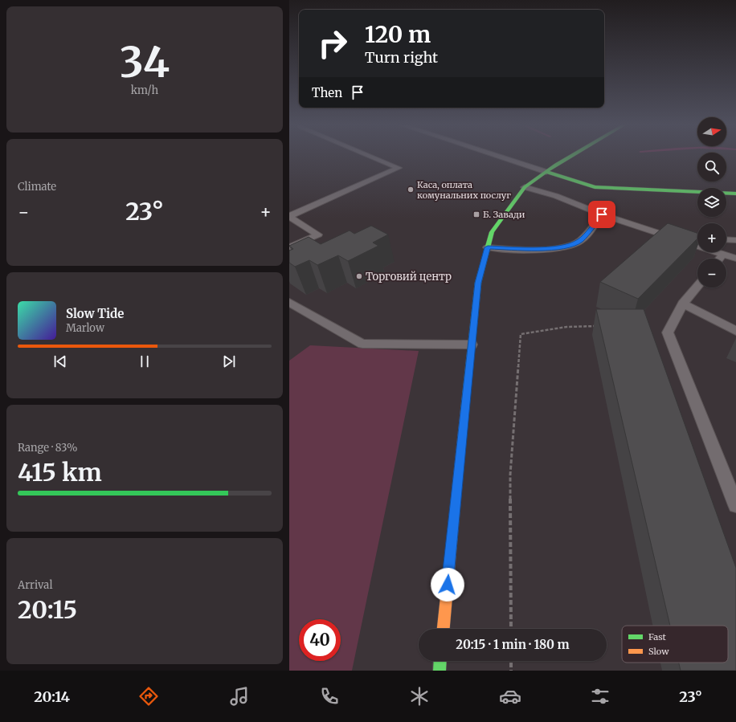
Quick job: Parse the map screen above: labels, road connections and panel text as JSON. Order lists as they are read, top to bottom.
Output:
{
  "places": {
    "other": ["Каса, оплата комунальних послуг", "Торговий центр"],
    "transit": ["Б. Завади"]
  },
  "legend": ["Fast", "Slow"],
  "north": "right",
  "page": {
    "tile": [
      ["34", "km/h"],
      "Climate",
      ["Range · 83%", "415 km"],
      ["Arrival", "20:15"]
    ],
    "turn": ["120 m", "Turn right"],
    "then": "Then",
    "map_buttons": ["+", "−"],
    "heat": ["−", "23°", "+"],
    "song": ["Slow Tide", "Marlow"],
    "limit": "40",
    "trip": "20:15 · 1 min · 180 m",
    "tabs": ["20:14", "23°"]
  }
}
